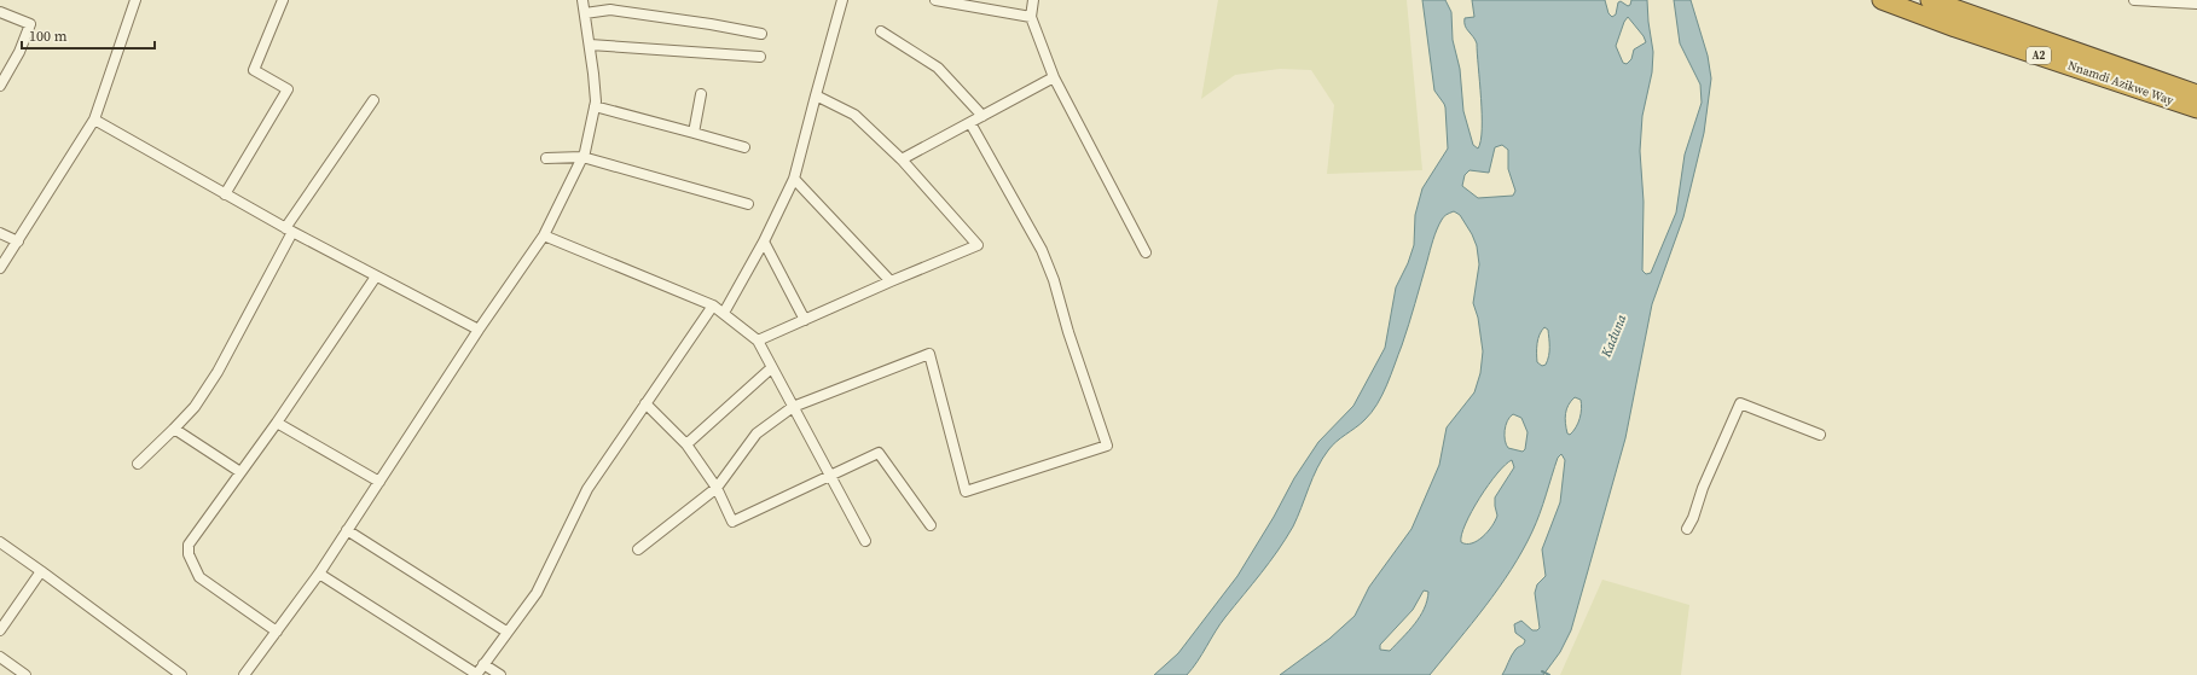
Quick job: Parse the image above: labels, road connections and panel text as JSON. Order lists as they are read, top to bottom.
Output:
{
  "streets": {
    "highway": ["A2", "Nnamdi Azikwe Way"]
  },
  "water": ["Kaduna"],
  "scale_bar": "100 m"
}
